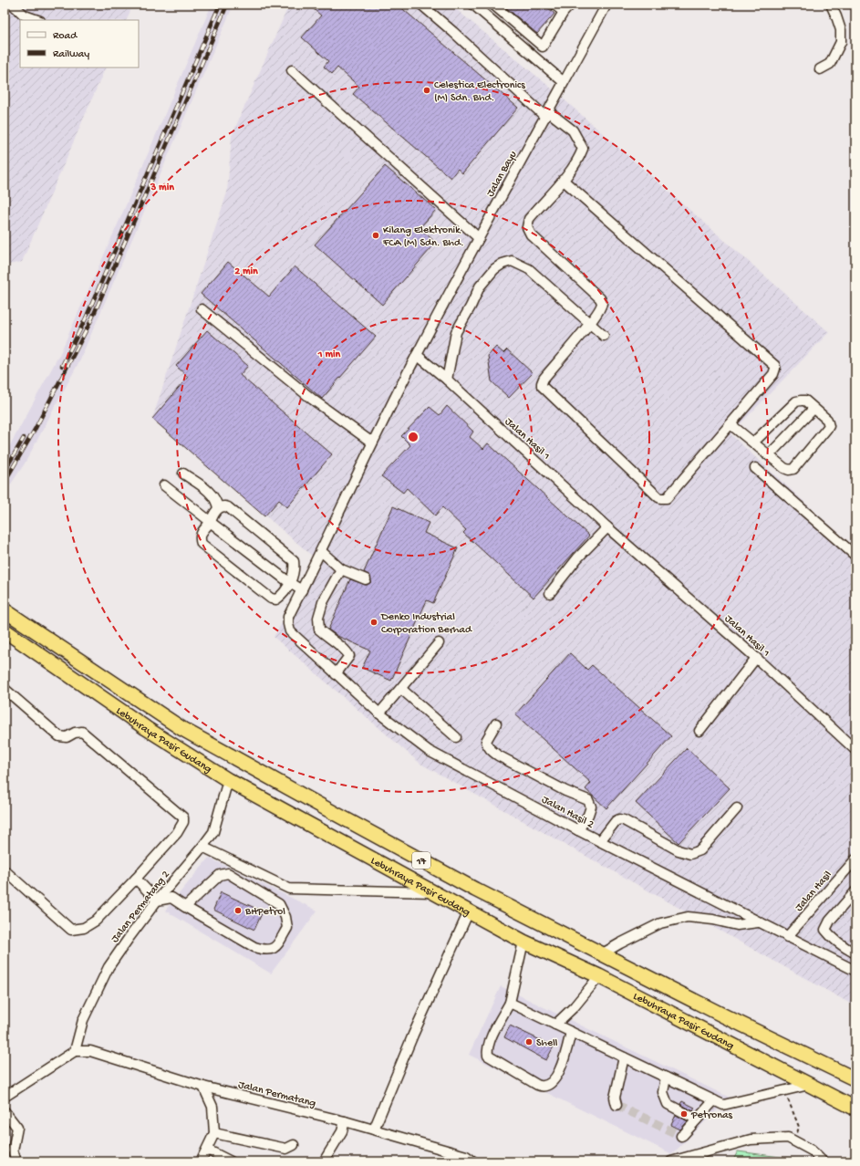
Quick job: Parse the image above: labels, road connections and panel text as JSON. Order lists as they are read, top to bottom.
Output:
{
  "streets": {
    "highway": ["Lebuhraya Pasir Gudang", "17"],
    "street": [
      "Jalan Bayu",
      "Jalan Hasil 1",
      "Jalan Hasil 2",
      "Jalan Hasil",
      "Jalan Permatang 2",
      "Jalan Permatang"
    ]
  },
  "crossings": [
    ["Jalan Bayu", "Jalan Hasil 1"],
    ["Lebuhraya Pasir Gudang", "Jalan Permatang 2"],
    ["Jalan Hasil 2", "Jalan Hasil"],
    ["Jalan Permatang 2", "Jalan Permatang"]
  ],
  "places": [
    "Celestica Electronics (M) Sdn. Bhd.",
    "Kilang Elektronik FCA (M) Sdn. Bhd.",
    "Denko Industrial Corporation Berhad",
    "BHPetrol",
    "Shell",
    "Petronas"
  ],
  "legend": ["Road", "Railway"],
  "rings": ["3 min", "2 min", "1 min"]
}
